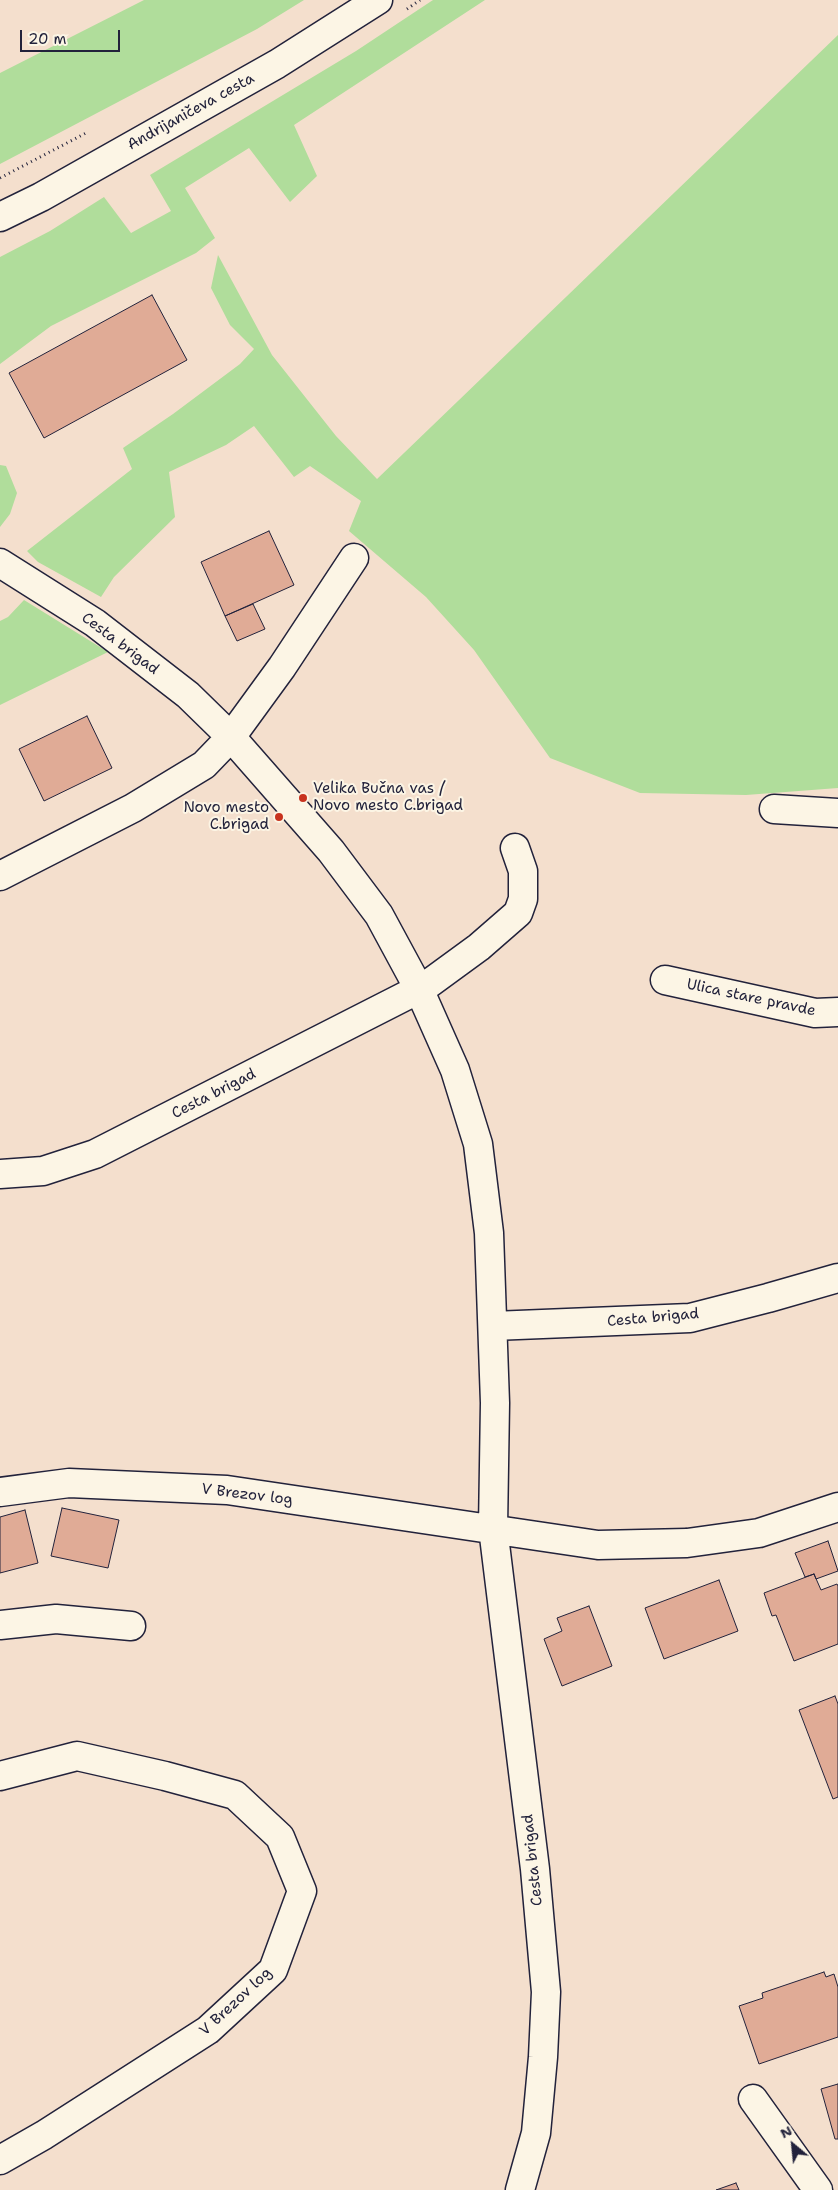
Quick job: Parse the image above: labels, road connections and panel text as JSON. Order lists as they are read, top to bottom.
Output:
{
  "streets": {
    "street": [
      "Andrijaničeva cesta",
      "Cesta brigad",
      "Ulica stare pravde",
      "V Brezov log"
    ]
  },
  "crossings": [
    ["Cesta brigad", "V Brezov log"]
  ],
  "places": ["Velika Bučna vas / Novo mesto C.brigad", "Novo mesto C.brigad"],
  "scale_bar": "20 m",
  "north": "top left"
}
